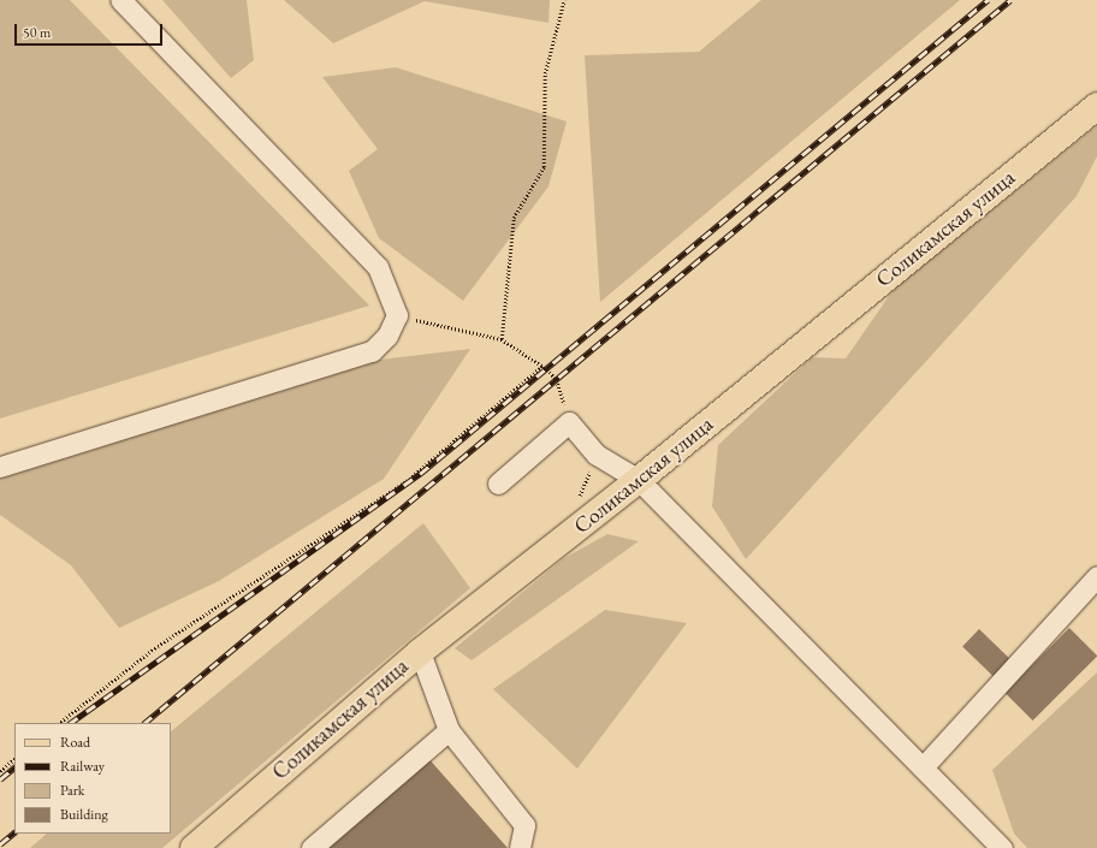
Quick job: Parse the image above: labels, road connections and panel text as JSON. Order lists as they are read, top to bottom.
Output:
{
  "streets": {
    "main road": ["Соликамская улица"]
  },
  "legend": [
    "Road",
    "Railway",
    "Park",
    "Building"
  ],
  "scale_bar": "50 m"
}
